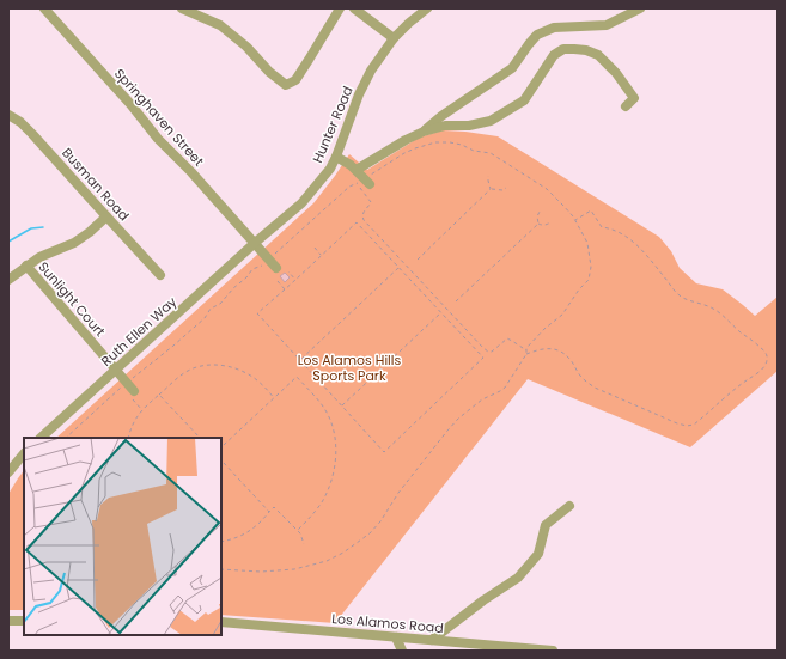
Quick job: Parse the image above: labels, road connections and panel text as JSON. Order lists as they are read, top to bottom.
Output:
{
  "streets": {
    "street": [
      "Springhaven Street",
      "Hunter Road",
      "Busman Road",
      "Sunlight Court",
      "Ruth Ellen Way",
      "Los Alamos Road"
    ]
  },
  "crossings": [
    ["Springhaven Street", "Hunter Road"],
    ["Springhaven Street", "Ruth Ellen Way"],
    ["Hunter Road", "Ruth Ellen Way"],
    ["Sunlight Court", "Ruth Ellen Way"]
  ],
  "parks": ["Los Alamos Hills Sports Park"]
}
